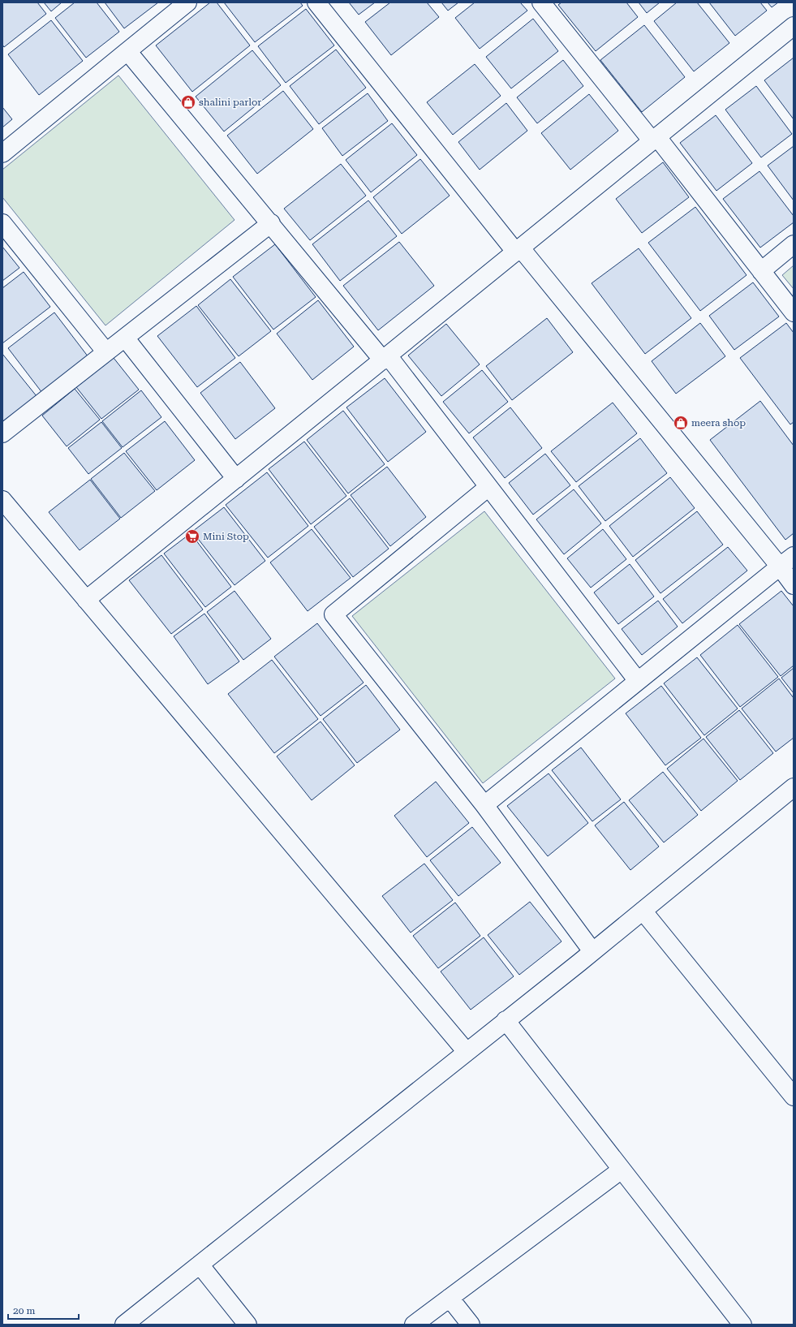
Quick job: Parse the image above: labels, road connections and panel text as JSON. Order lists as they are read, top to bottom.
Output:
{
  "places": {
    "shop": ["shalini parlor", "meera shop"],
    "supermarket": ["Mini Stop"]
  },
  "scale_bar": "20 m"
}
